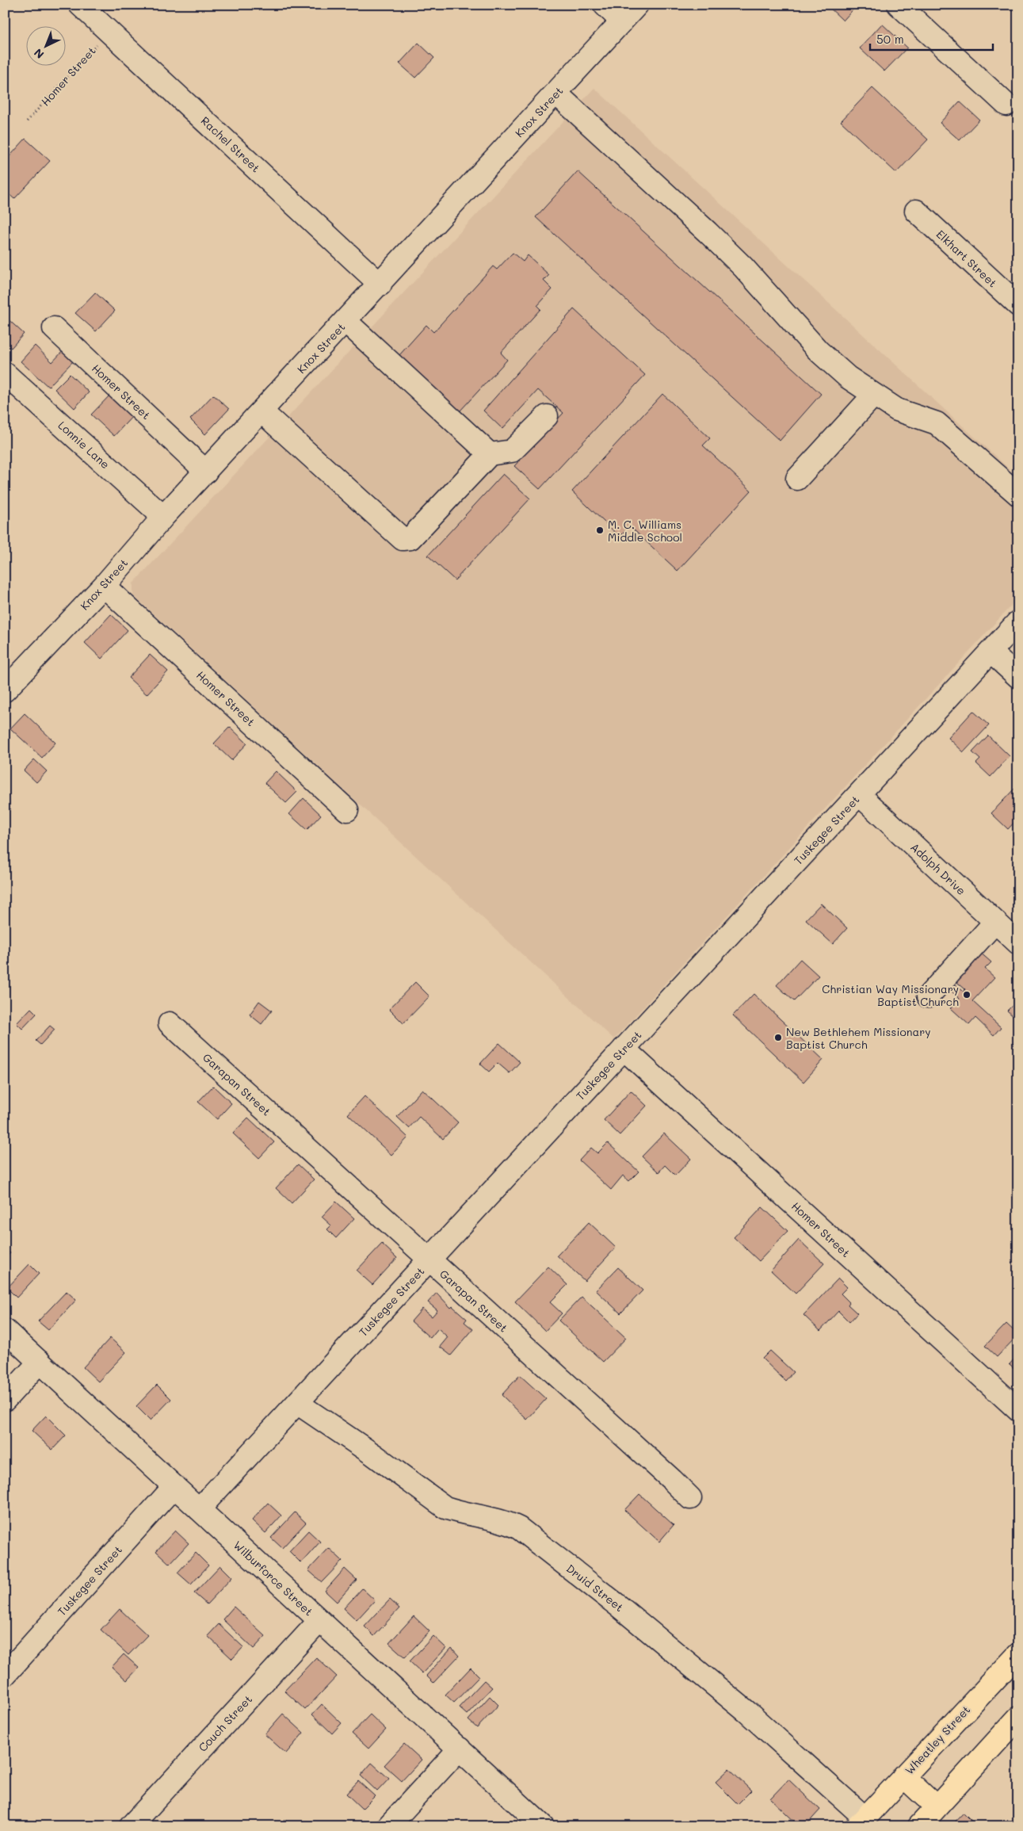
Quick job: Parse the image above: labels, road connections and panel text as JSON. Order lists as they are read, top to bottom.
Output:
{
  "streets": {
    "main road": ["Wheatley Street"],
    "street": [
      "Homer Street",
      "Knox Street",
      "Rachel Street",
      "Elkhart Street",
      "Lonnie Lane",
      "Tuskegee Street",
      "Adolph Drive",
      "Garapan Street",
      "Wilburforce Street",
      "Druid Street",
      "Couch Street"
    ]
  },
  "crossings": [
    ["Homer Street", "Knox Street"],
    ["Homer Street", "Rachel Street"],
    ["Homer Street", "Tuskegee Street"],
    ["Knox Street", "Rachel Street"],
    ["Knox Street", "Lonnie Lane"],
    ["Tuskegee Street", "Adolph Drive"],
    ["Tuskegee Street", "Garapan Street"],
    ["Tuskegee Street", "Wilburforce Street"],
    ["Tuskegee Street", "Druid Street"],
    ["Wilburforce Street", "Couch Street"],
    ["Druid Street", "Wheatley Street"]
  ],
  "places": ["M. C. Williams Middle School", "Christian Way Missionary Baptist Church", "New Bethlehem Missionary Baptist Church"],
  "scale_bar": "50 m",
  "north": "bottom left"
}
